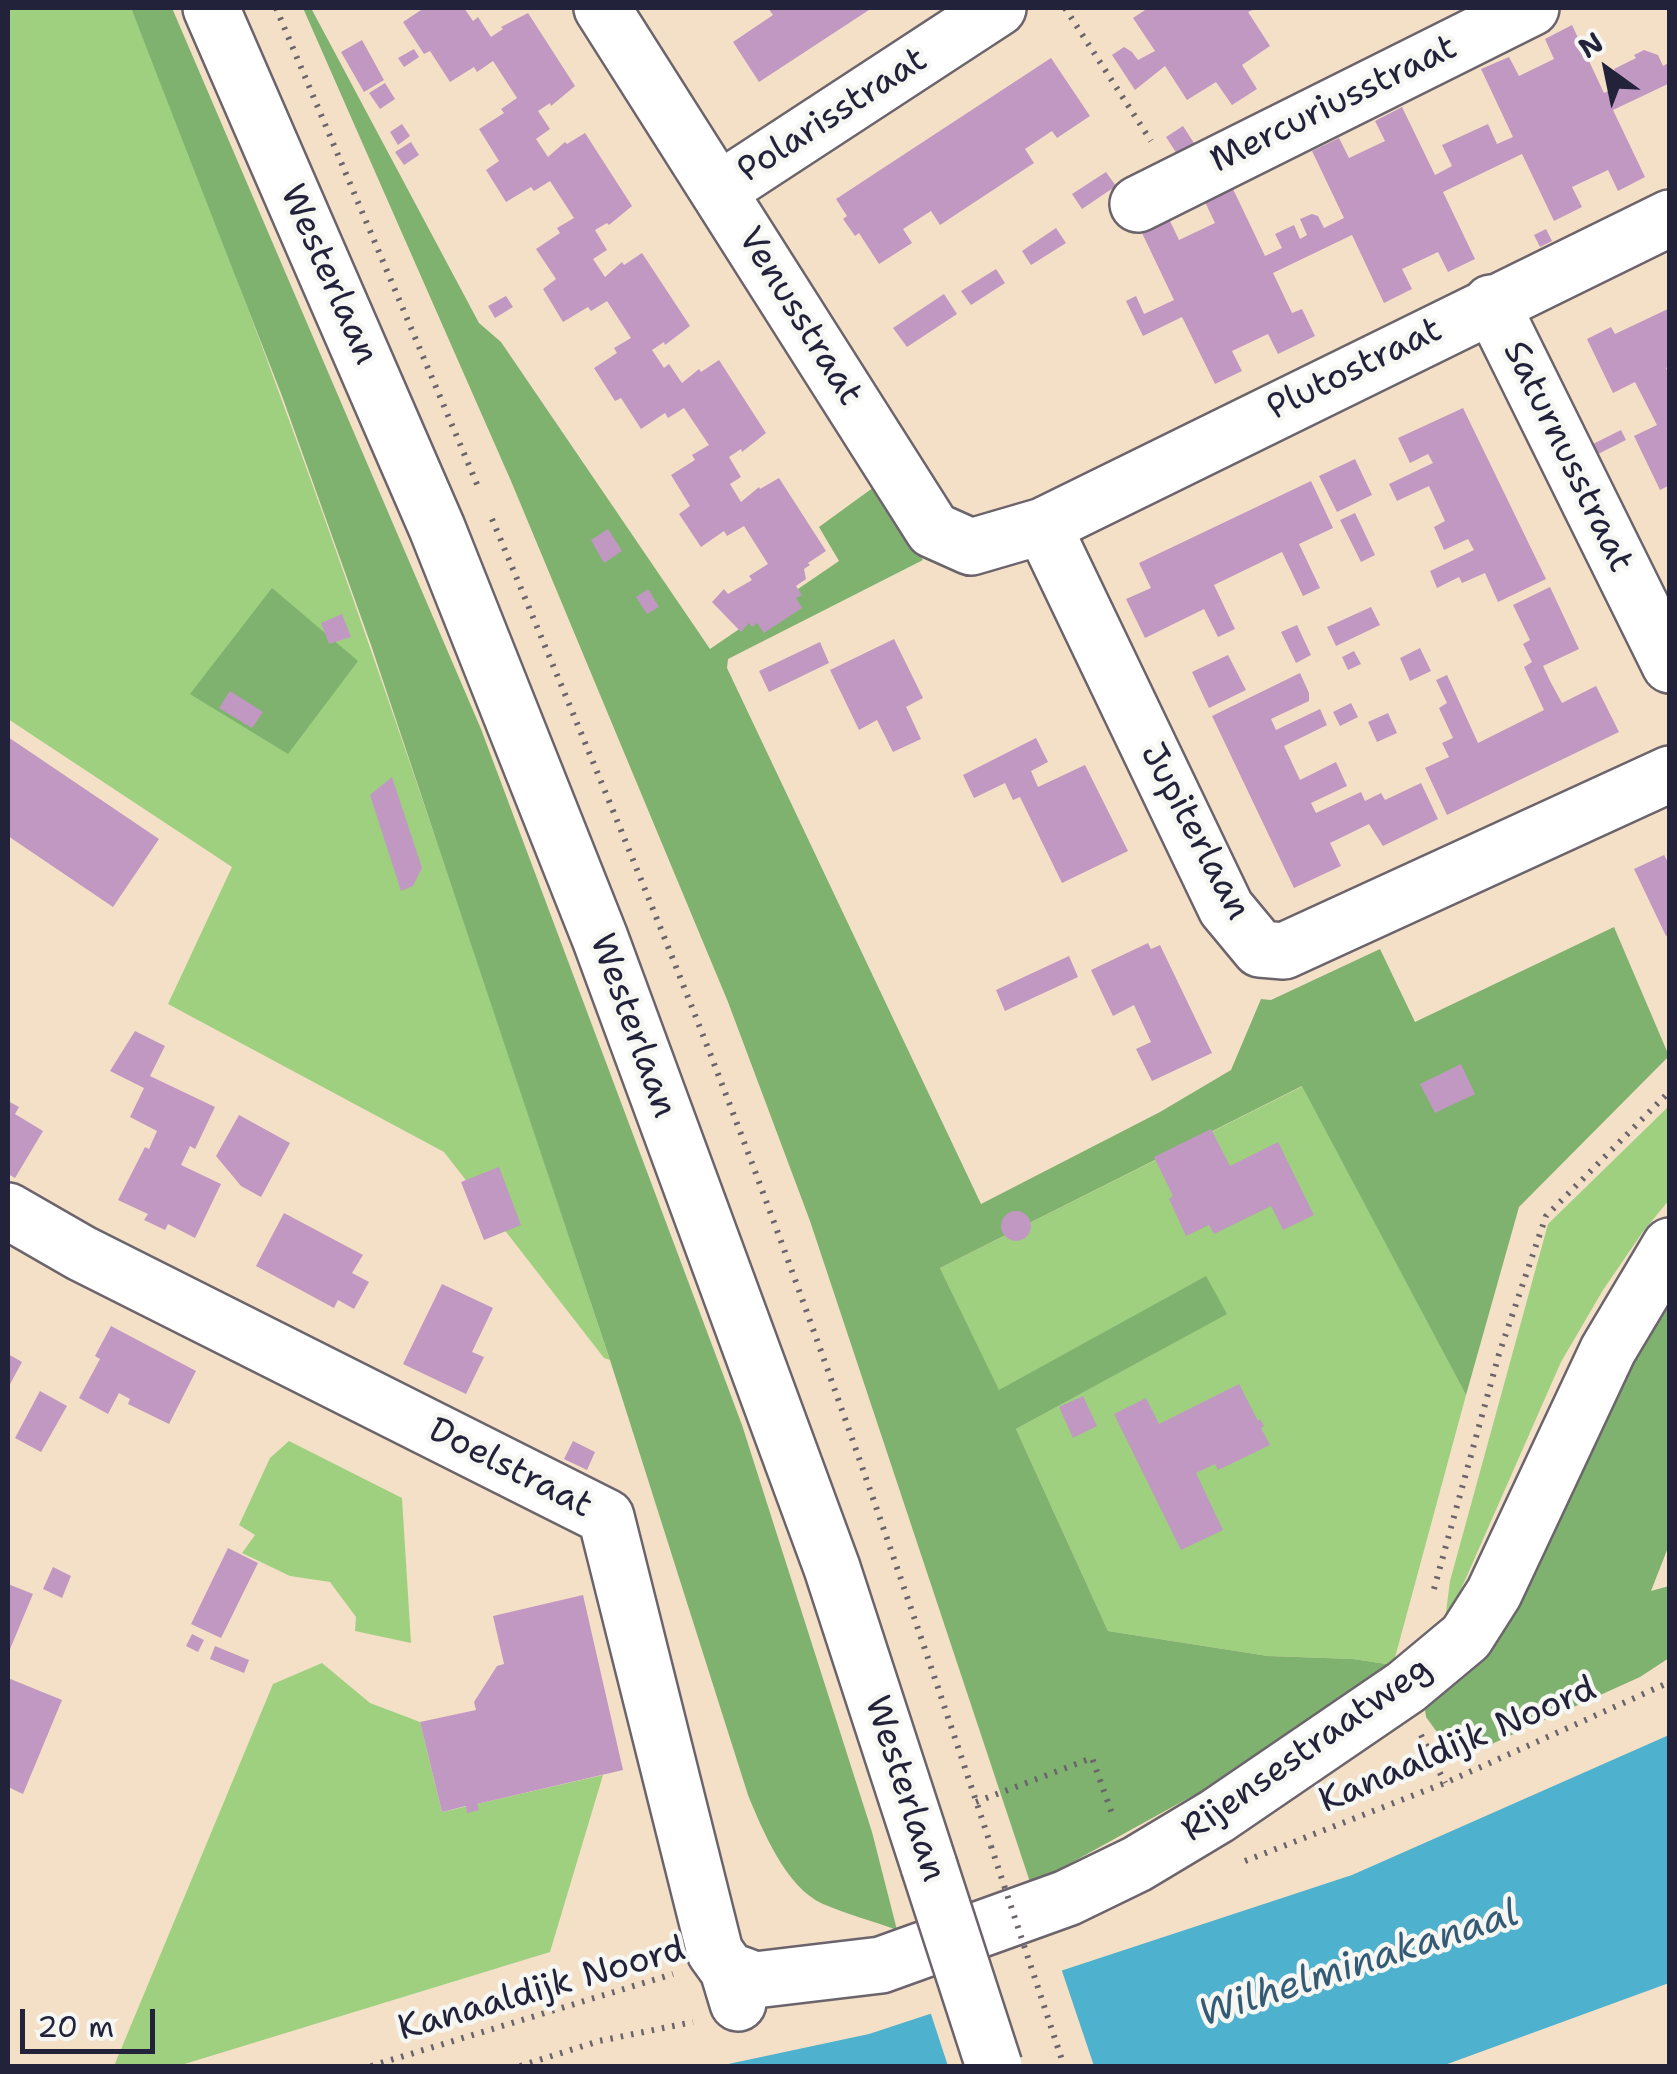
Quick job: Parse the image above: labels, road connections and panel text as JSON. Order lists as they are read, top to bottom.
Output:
{
  "streets": {
    "street": [
      "Mercuriusstraat",
      "Polarisstraat",
      "Westerlaan",
      "Venusstraat",
      "Plutostraat",
      "Saturnusstraat",
      "Jupiterlaan",
      "Doelstraat",
      "Rijensestraatweg"
    ],
    "path": ["Kanaaldijk Noord"]
  },
  "crossings": [
    ["Polarisstraat", "Venusstraat"],
    ["Venusstraat", "Plutostraat"],
    ["Venusstraat", "Jupiterlaan"],
    ["Plutostraat", "Saturnusstraat"],
    ["Plutostraat", "Jupiterlaan"],
    ["Doelstraat", "Kanaaldijk Noord"],
    ["Doelstraat", "Rijensestraatweg"],
    ["Kanaaldijk Noord", "Rijensestraatweg"]
  ],
  "water": ["Wilhelminakanaal"],
  "scale_bar": "20 m",
  "north": "top left"
}
